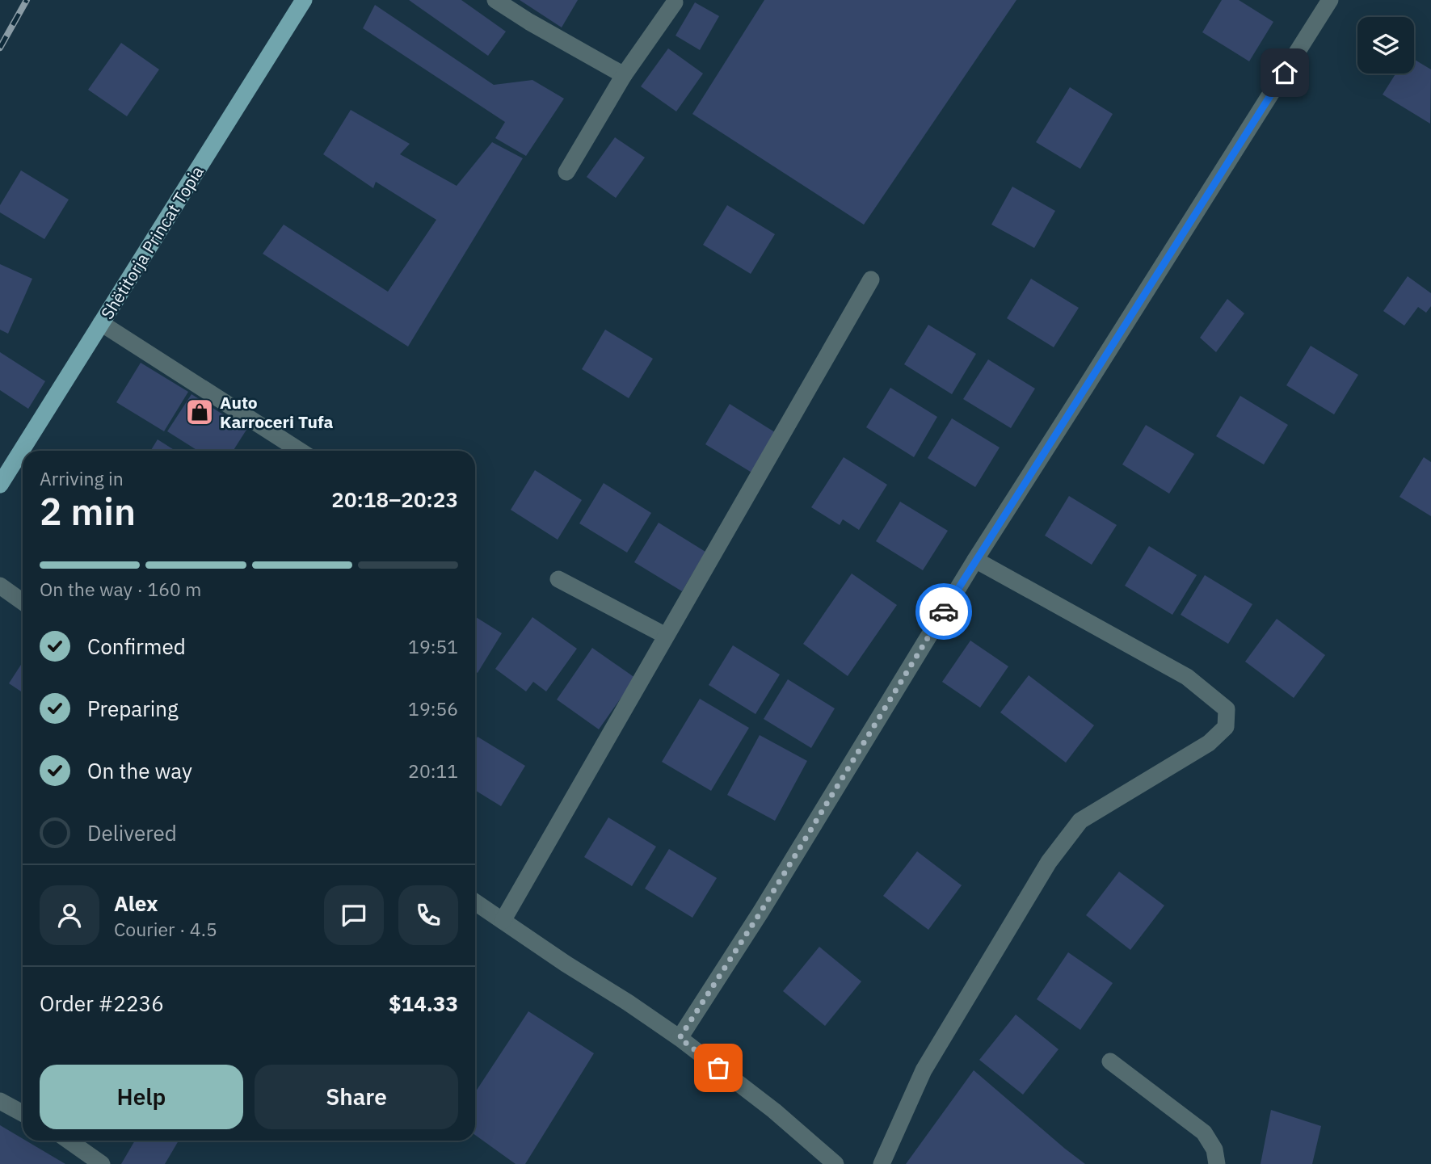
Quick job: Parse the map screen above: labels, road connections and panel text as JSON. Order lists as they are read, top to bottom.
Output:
{
  "streets": {
    "main road": ["Shëtitorja Princat Topia"]
  },
  "places": {
    "shop": ["Auto Karroceri Tufa"]
  },
  "page": {
    "heading": ["2 min", "Arriving in", "20:18–20:23"],
    "panel": [
      "Alex",
      "Courier · 4.5",
      "Order #2236",
      "$14.33"
    ],
    "bar": "On the way · 160 m",
    "list": [
      ["Confirmed", "19:51"],
      ["Preparing", "19:56"],
      ["On the way", "20:11"],
      "Delivered"
    ],
    "buttons": ["Help", "Share"]
  }
}
